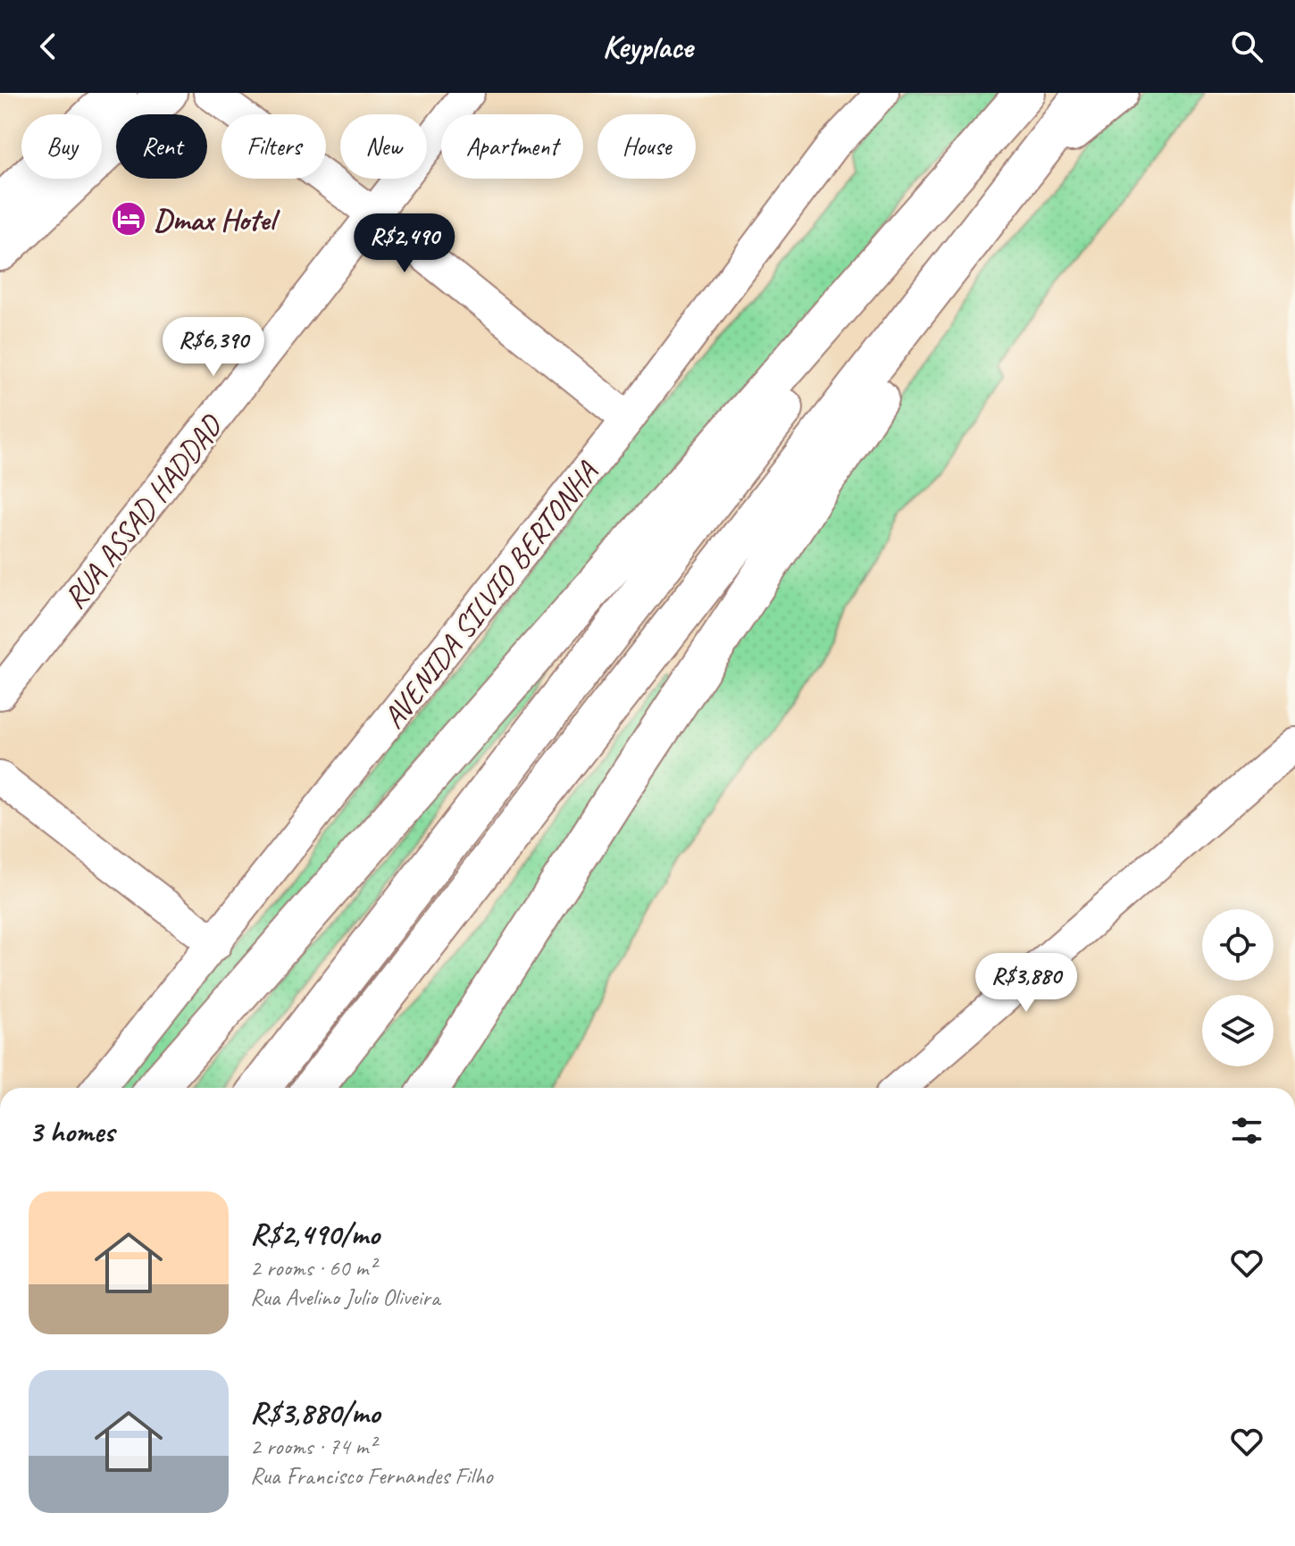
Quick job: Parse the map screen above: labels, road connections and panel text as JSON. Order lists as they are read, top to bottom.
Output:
{
  "streets": {
    "street": ["RUA ASSAD HADDAD", "AVENIDA SILVIO BERTONHA"]
  },
  "places": {
    "hotel": ["Dmax Hotel"]
  },
  "page": {
    "header": "Keyplace",
    "chip": [
      "Buy",
      "Rent",
      "Filters",
      "New",
      "Apartment",
      "House"
    ],
    "price": ["R$2,490", "R$6,390", "R$3,880"],
    "heading": "3 homes",
    "list": [
      {
        "name": "R$2,490/mo",
        "note": "2 rooms · 60 m² · Rua Avelino Julio Oliveira"
      },
      {
        "name": "R$3,880/mo",
        "note": "2 rooms · 74 m² · Rua Francisco Fernandes Filho"
      }
    ]
  }
}
